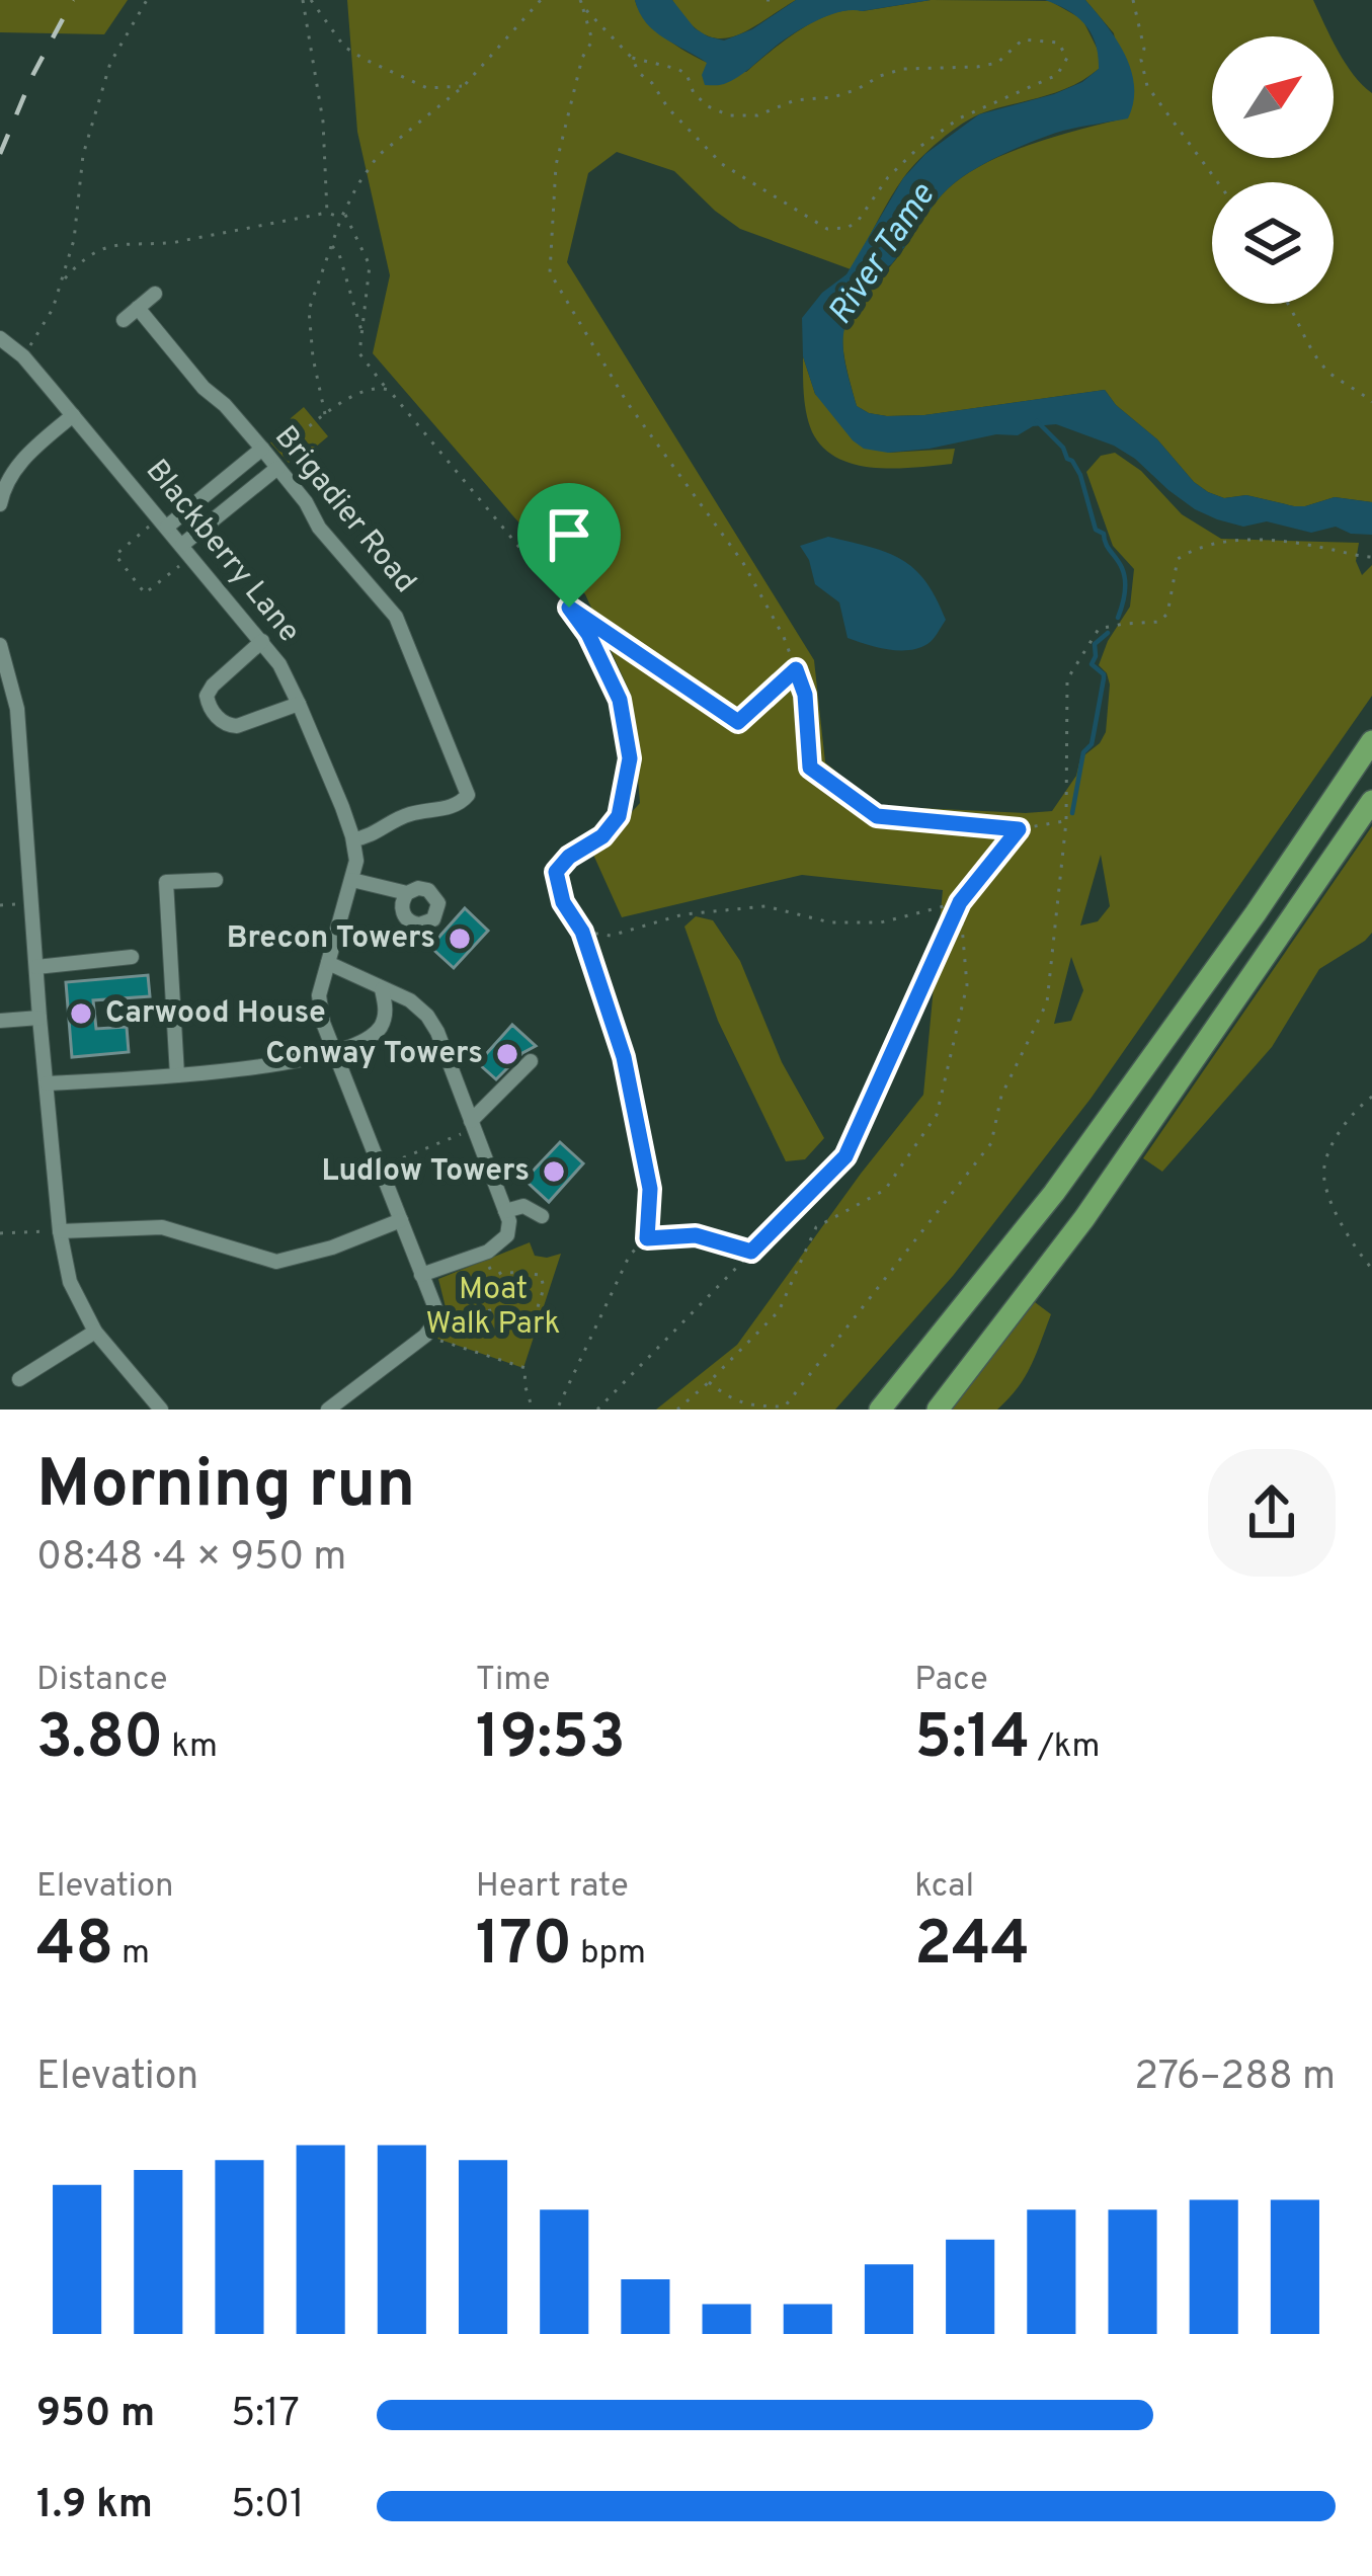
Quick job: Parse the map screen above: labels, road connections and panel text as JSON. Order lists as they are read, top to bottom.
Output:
{
  "streets": {
    "street": ["Brigadier Road", "Blackberry Lane"]
  },
  "crossings": [
    ["Brigadier Road", "Blackberry Lane"]
  ],
  "water": ["River Tame"],
  "parks": ["Moat Walk Park"],
  "places": [
    "Brecon Towers",
    "Carwood House",
    "Conway Towers",
    "Ludlow Towers"
  ],
  "north": "top right",
  "page": {
    "heading": ["Morning run", "08:48 · 4 × 950 m"],
    "stats": [
      ["Distance", "3.80 km"],
      ["Time", "19:53"],
      ["Pace", "5:14 /km"],
      ["Elevation", "48 m"],
      ["Heart rate", "170 bpm"],
      ["kcal", "244"]
    ],
    "chart": ["Elevation", "276–288 m"],
    "list": [
      {
        "name": "950 m",
        "note": "5:17"
      },
      {
        "name": "1.9 km",
        "note": "5:01"
      }
    ]
  }
}
